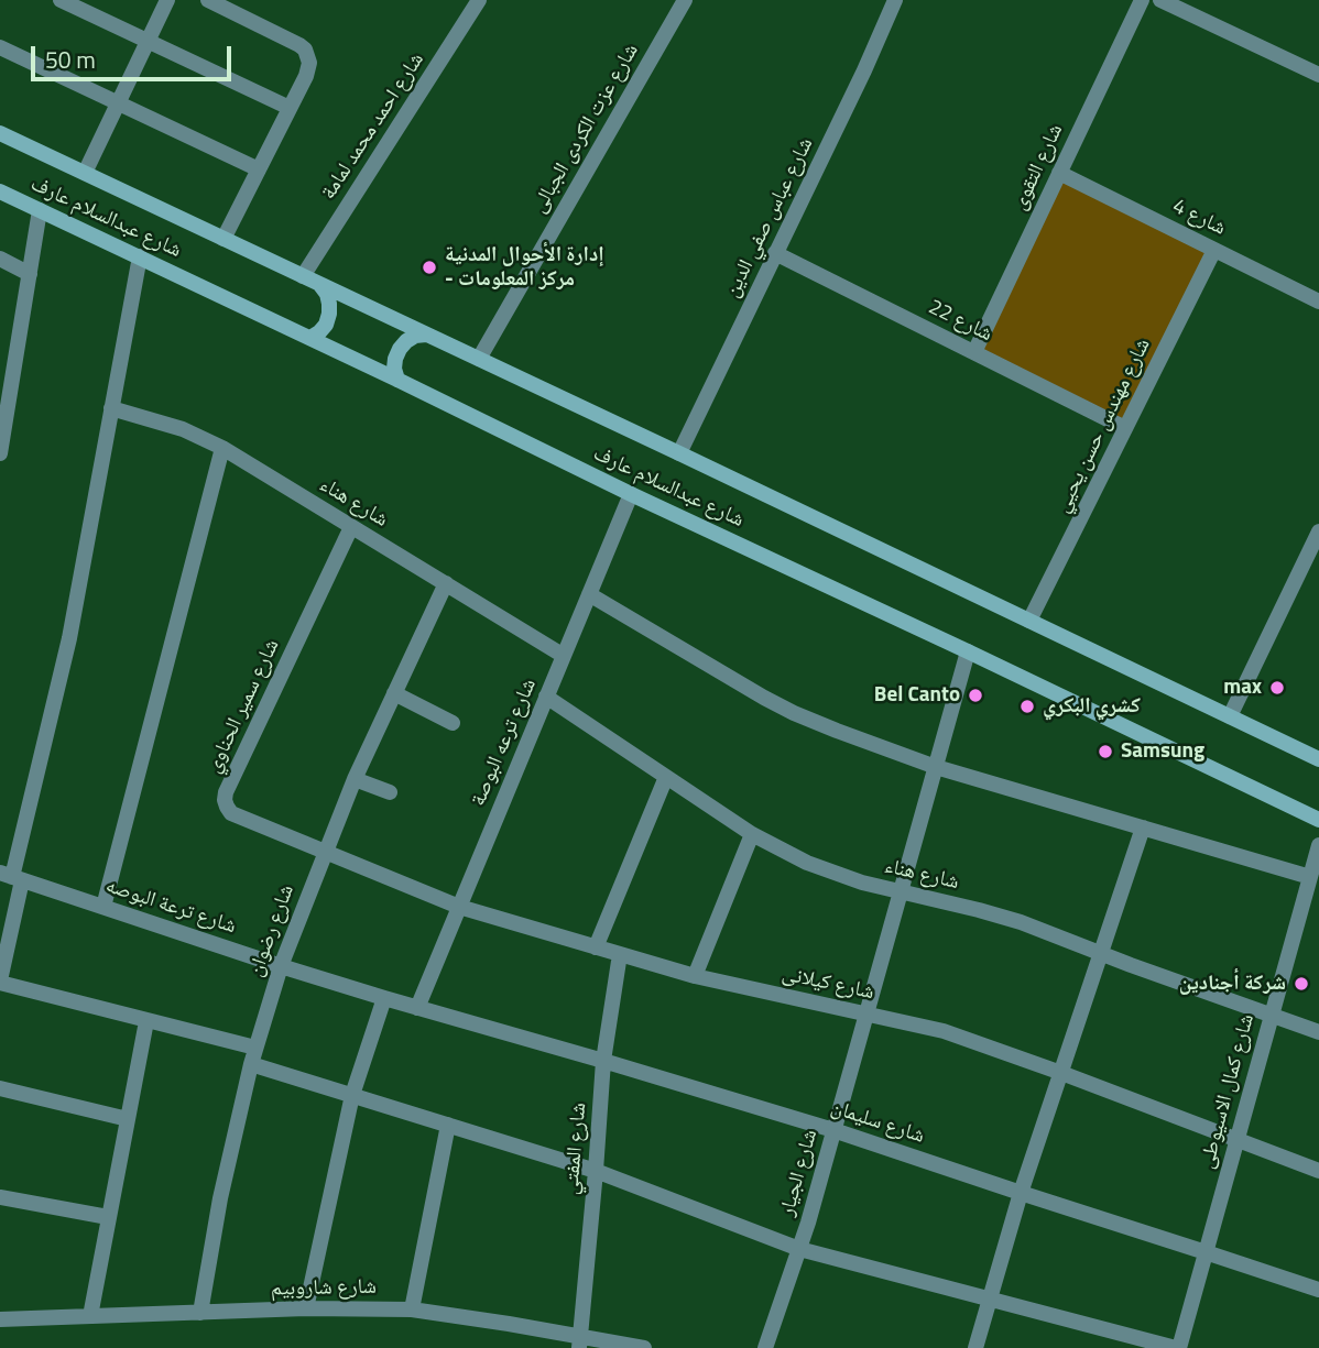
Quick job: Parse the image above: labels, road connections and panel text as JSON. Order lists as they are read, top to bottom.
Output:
{
  "streets": {
    "main road": ["شارع عبدالسلام عارف"],
    "street": [
      "شارع احمد محمد لمامة",
      "شارع عزت الكردى الجبالى",
      "شارع التقوى",
      "شارع عباس صفي الدين",
      "شارع 4",
      "شارع 22",
      "شارع مهندس حسن يحيي",
      "شارع هناء",
      "شارع سمير الحناوي",
      "شارع ترعه البوصة",
      "شارع ترعة البوصه",
      "شارع رضوان",
      "شارع كيلانى",
      "شارع كمال الاسيوطى",
      "شارع سليمان",
      "شارع المفتي",
      "شارع الجيار",
      "شارع شاروبيم"
    ]
  },
  "crossings": [
    ["شارع احمد محمد لمامة", "شارع عبدالسلام عارف"],
    ["شارع عزت الكردى الجبالى", "شارع عبدالسلام عارف"],
    ["شارع التقوى", "شارع 4"],
    ["شارع التقوى", "شارع 22"],
    ["شارع عبدالسلام عارف", "شارع عباس صفي الدين"],
    ["شارع عبدالسلام عارف", "شارع مهندس حسن يحيي"],
    ["شارع عبدالسلام عارف", "شارع ترعه البوصة"],
    ["شارع عبدالسلام عارف", "شارع الجيار"],
    ["شارع عباس صفي الدين", "شارع 22"],
    ["شارع 4", "شارع مهندس حسن يحيي"],
    ["شارع 22", "شارع مهندس حسن يحيي"],
    ["شارع هناء", "شارع سمير الحناوي"],
    ["شارع هناء", "شارع ترعه البوصة"],
    ["شارع هناء", "شارع رضوان"],
    ["شارع هناء", "شارع كمال الاسيوطى"],
    ["شارع هناء", "شارع الجيار"],
    ["شارع سمير الحناوي", "شارع رضوان"],
    ["شارع سمير الحناوي", "شارع كيلانى"],
    ["شارع ترعه البوصة", "شارع ترعة البوصه"],
    ["شارع ترعه البوصة", "شارع كيلانى"],
    ["شارع ترعه البوصة", "شارع سليمان"],
    ["شارع ترعة البوصه", "شارع رضوان"],
    ["شارع ترعة البوصه", "شارع سليمان"],
    ["شارع رضوان", "شارع كيلانى"],
    ["شارع رضوان", "شارع شاروبيم"],
    ["شارع كيلانى", "شارع كمال الاسيوطى"],
    ["شارع كيلانى", "شارع المفتي"],
    ["شارع كيلانى", "شارع الجيار"],
    ["شارع كمال الاسيوطى", "شارع سليمان"],
    ["شارع سليمان", "شارع المفتي"],
    ["شارع سليمان", "شارع الجيار"],
    ["شارع المفتي", "شارع شاروبيم"]
  ],
  "places": [
    "إدارة الأحوال المدنية - مركز المعلومات",
    "max",
    "Bel Canto",
    "كشري البكري",
    "Samsung",
    "شركة أجنادين"
  ],
  "scale_bar": "50 m"
}
